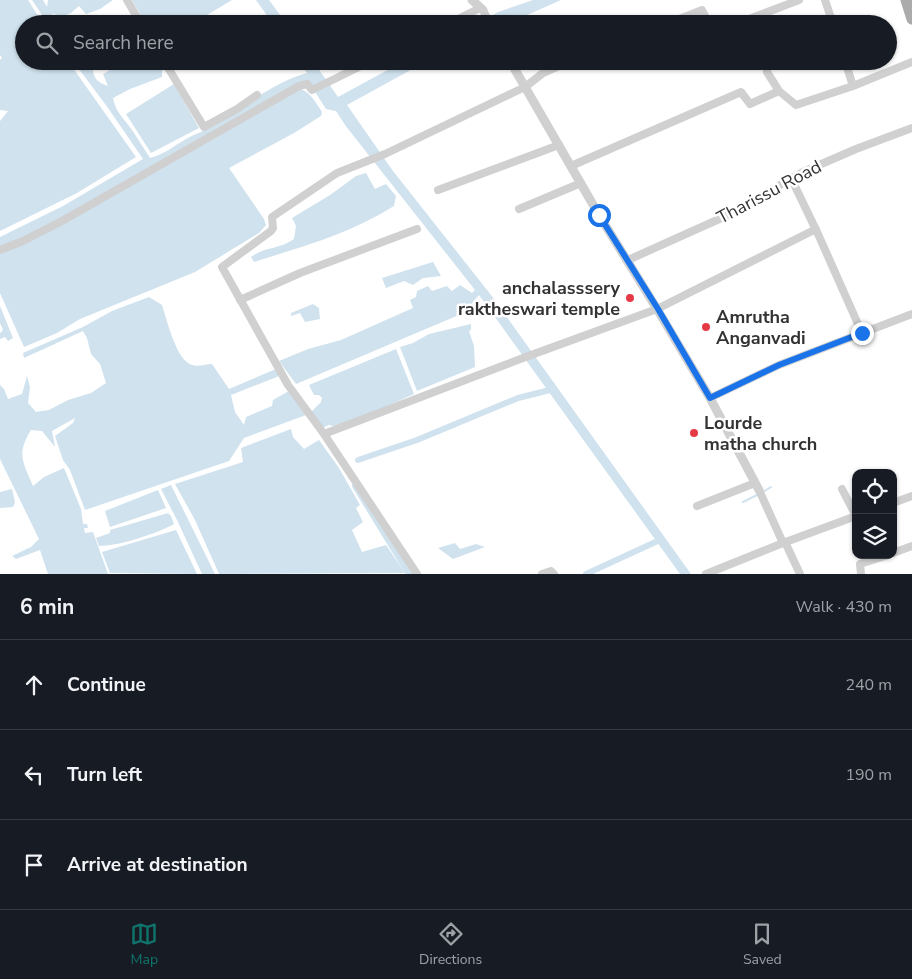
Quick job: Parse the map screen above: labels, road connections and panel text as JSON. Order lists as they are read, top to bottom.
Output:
{
  "streets": {
    "street": ["Tharissu Road"]
  },
  "places": ["anchalasssery raktheswari temple", "Amrutha Anganvadi", "Lourde matha church"],
  "page": {
    "search": "Search here",
    "heading": ["6 min", "Walk · 430 m"],
    "list": [
      ["Continue", "240 m"],
      ["Turn left", "190 m"],
      "Arrive at destination"
    ],
    "nav": ["Map", "Directions", "Saved"]
  }
}
